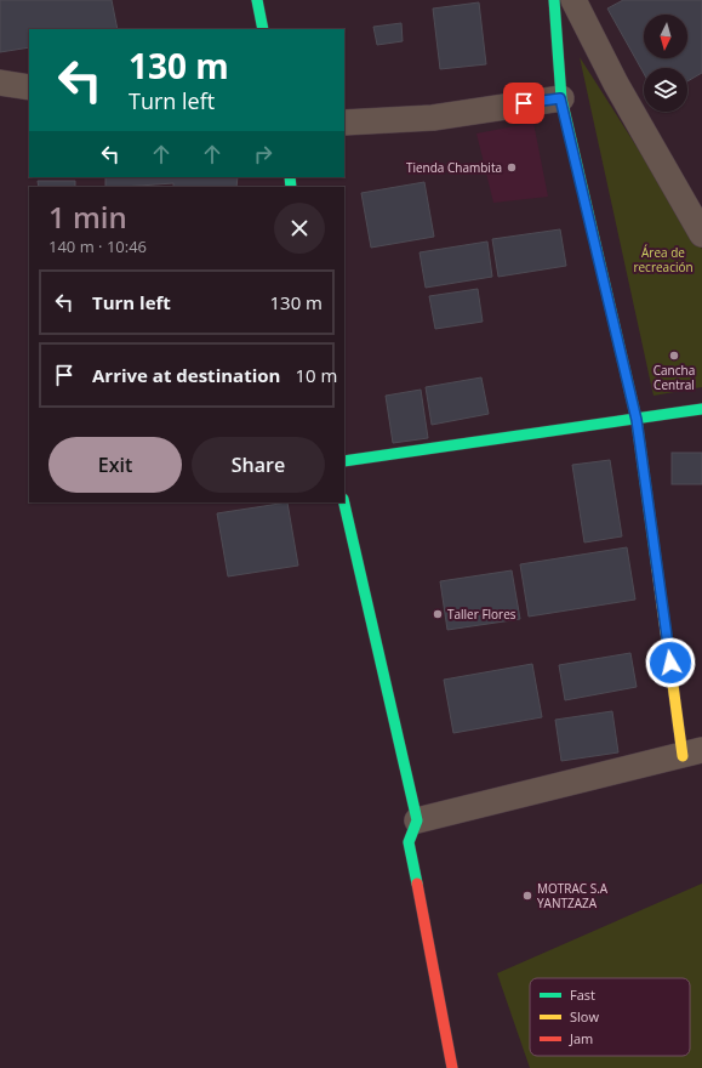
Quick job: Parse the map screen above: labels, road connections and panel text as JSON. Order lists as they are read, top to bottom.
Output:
{
  "parks": ["Área de recreación"],
  "places": [
    "Tienda Chambita",
    "Cancha Central",
    "Taller Flores",
    "MOTRAC S.A YANTZAZA"
  ],
  "legend": ["Fast", "Slow", "Jam"],
  "north": "bottom",
  "page": {
    "turn": ["130 m", "Turn left"],
    "heading": ["1 min", "140 m · 10:46"],
    "list": [
      {
        "name": "Turn left",
        "value": "130 m"
      },
      {
        "name": "Arrive at destination",
        "value": "10 m"
      }
    ],
    "buttons": ["Exit", "Share"]
  }
}
